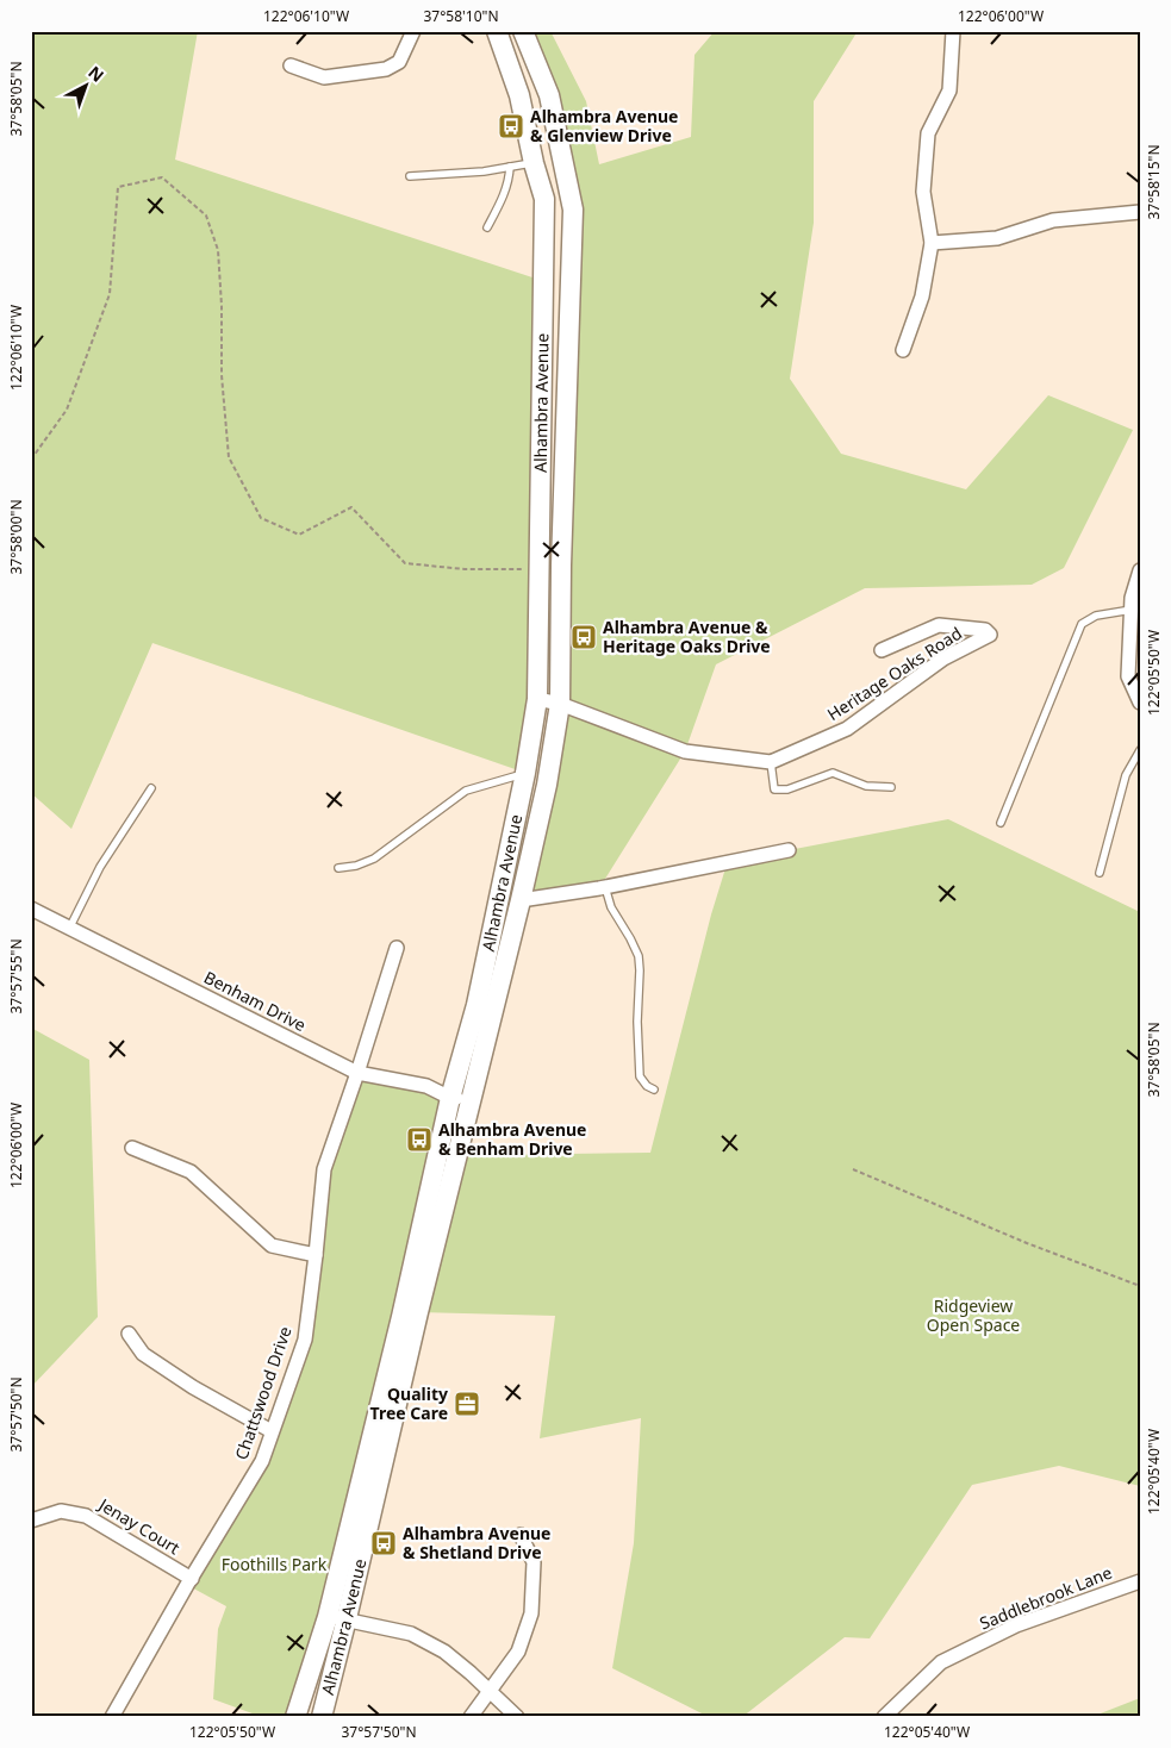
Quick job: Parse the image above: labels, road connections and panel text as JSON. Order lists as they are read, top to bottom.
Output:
{
  "streets": {
    "main road": ["Alhambra Avenue"],
    "street": [
      "Heritage Oaks Road",
      "Benham Drive",
      "Chattswood Drive",
      "Jenay Court",
      "Saddlebrook Lane"
    ]
  },
  "crossings": [
    ["Alhambra Avenue", "Benham Drive"],
    ["Benham Drive", "Chattswood Drive"],
    ["Chattswood Drive", "Jenay Court"]
  ],
  "parks": ["Ridgeview Open Space", "Foothills Park"],
  "places": {
    "bus stop": [
      "Alhambra Avenue & Glenview Drive",
      "Alhambra Avenue & Heritage Oaks Drive",
      "Alhambra Avenue & Benham Drive",
      "Alhambra Avenue & Shetland Drive"
    ],
    "office": ["Quality Tree Care"]
  },
  "north": "top right",
  "coordinates": [
    "122°06'10\"W",
    "37°58'10\"N",
    "122°06'00\"W",
    "37°58'05\"N",
    "37°58'15\"N",
    "37°58'00\"N",
    "122°05'50\"W",
    "37°57'55\"N",
    "37°57'50\"N",
    "122°05'40\"W"
  ]
}
